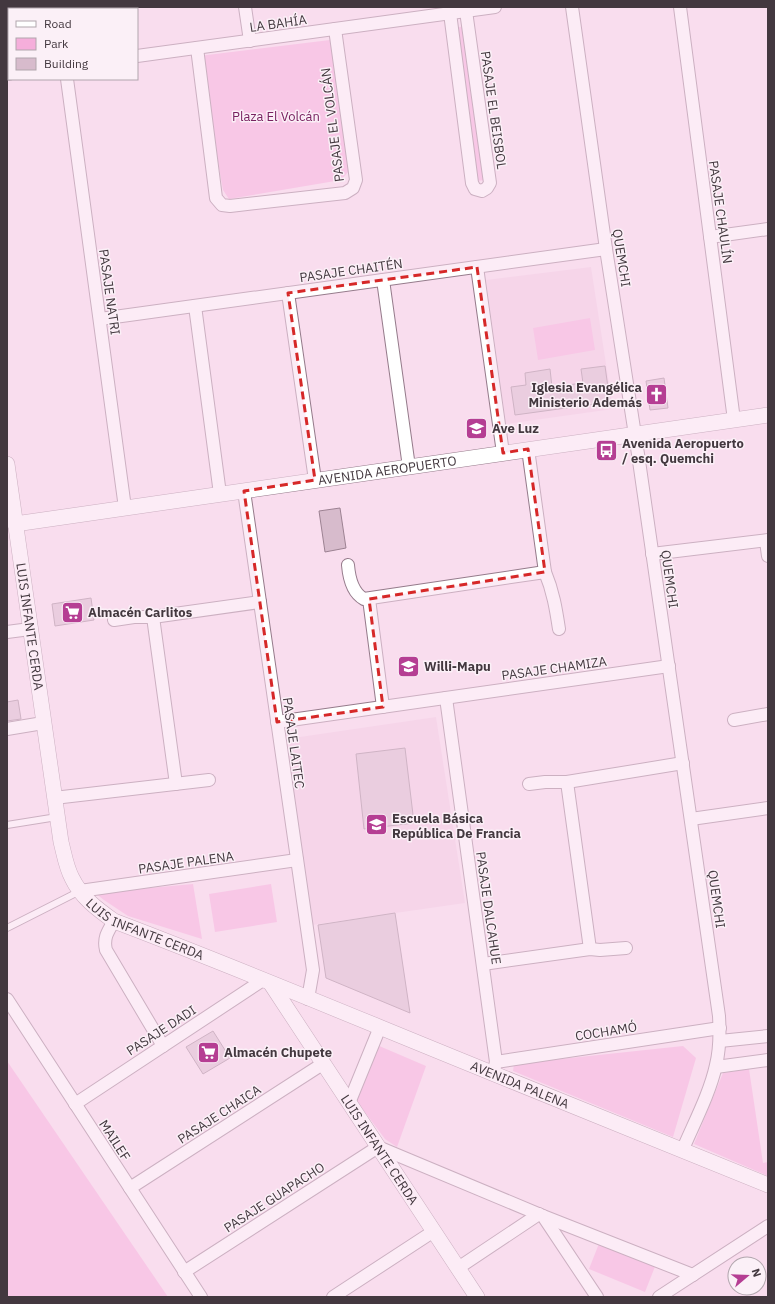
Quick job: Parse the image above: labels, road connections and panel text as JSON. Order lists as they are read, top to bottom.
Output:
{
  "streets": {
    "street": [
      "LA BAHÍA",
      "PASAJE EL BEISBOL",
      "PASAJE EL VOLCÁN",
      "PASAJE CHAULÍN",
      "QUEMCHI",
      "PASAJE CHAITÉN",
      "PASAJE NATRI",
      "AVENIDA AEROPUERTO",
      "LUIS INFANTE CERDA",
      "PASAJE CHAMIZA",
      "PASAJE LAITEC",
      "PASAJE PALENA",
      "PASAJE DALCAHUE",
      "PASAJE DADI",
      "COCHAMÓ",
      "AVENIDA PALENA",
      "PASAJE CHAICA",
      "MAILEF",
      "PASAJE GUAPACHO"
    ]
  },
  "crossings": [
    ["LA BAHÍA", "PASAJE EL BEISBOL"],
    ["LA BAHÍA", "PASAJE EL VOLCÁN"],
    ["PASAJE CHAULÍN", "AVENIDA AEROPUERTO"],
    ["QUEMCHI", "PASAJE CHAITÉN"],
    ["QUEMCHI", "AVENIDA AEROPUERTO"],
    ["QUEMCHI", "PASAJE CHAMIZA"],
    ["QUEMCHI", "COCHAMÓ"],
    ["QUEMCHI", "AVENIDA PALENA"],
    ["PASAJE CHAITÉN", "PASAJE NATRI"],
    ["PASAJE NATRI", "AVENIDA AEROPUERTO"],
    ["AVENIDA AEROPUERTO", "LUIS INFANTE CERDA"],
    ["AVENIDA AEROPUERTO", "PASAJE LAITEC"],
    ["LUIS INFANTE CERDA", "PASAJE PALENA"],
    ["LUIS INFANTE CERDA", "PASAJE DADI"],
    ["LUIS INFANTE CERDA", "AVENIDA PALENA"],
    ["LUIS INFANTE CERDA", "PASAJE CHAICA"],
    ["LUIS INFANTE CERDA", "PASAJE GUAPACHO"],
    ["PASAJE CHAMIZA", "PASAJE LAITEC"],
    ["PASAJE CHAMIZA", "PASAJE DALCAHUE"],
    ["PASAJE LAITEC", "PASAJE PALENA"],
    ["PASAJE LAITEC", "AVENIDA PALENA"],
    ["PASAJE DALCAHUE", "COCHAMÓ"],
    ["PASAJE DALCAHUE", "AVENIDA PALENA"],
    ["PASAJE DADI", "AVENIDA PALENA"],
    ["PASAJE DADI", "MAILEF"],
    ["COCHAMÓ", "AVENIDA PALENA"],
    ["PASAJE CHAICA", "MAILEF"],
    ["MAILEF", "PASAJE GUAPACHO"]
  ],
  "parks": ["Plaza El Volcán"],
  "places": {
    "church": ["Iglesia Evangélica Ministerio Además"],
    "school or university": ["Ave Luz", "Willi-Mapu", "Escuela Básica República De Francia"],
    "bus stop": ["Avenida Aeropuerto / esq. Quemchi"],
    "supermarket": ["Almacén Carlitos", "Almacén Chupete"]
  },
  "legend": ["Road", "Park", "Building"],
  "north": "right"
}
